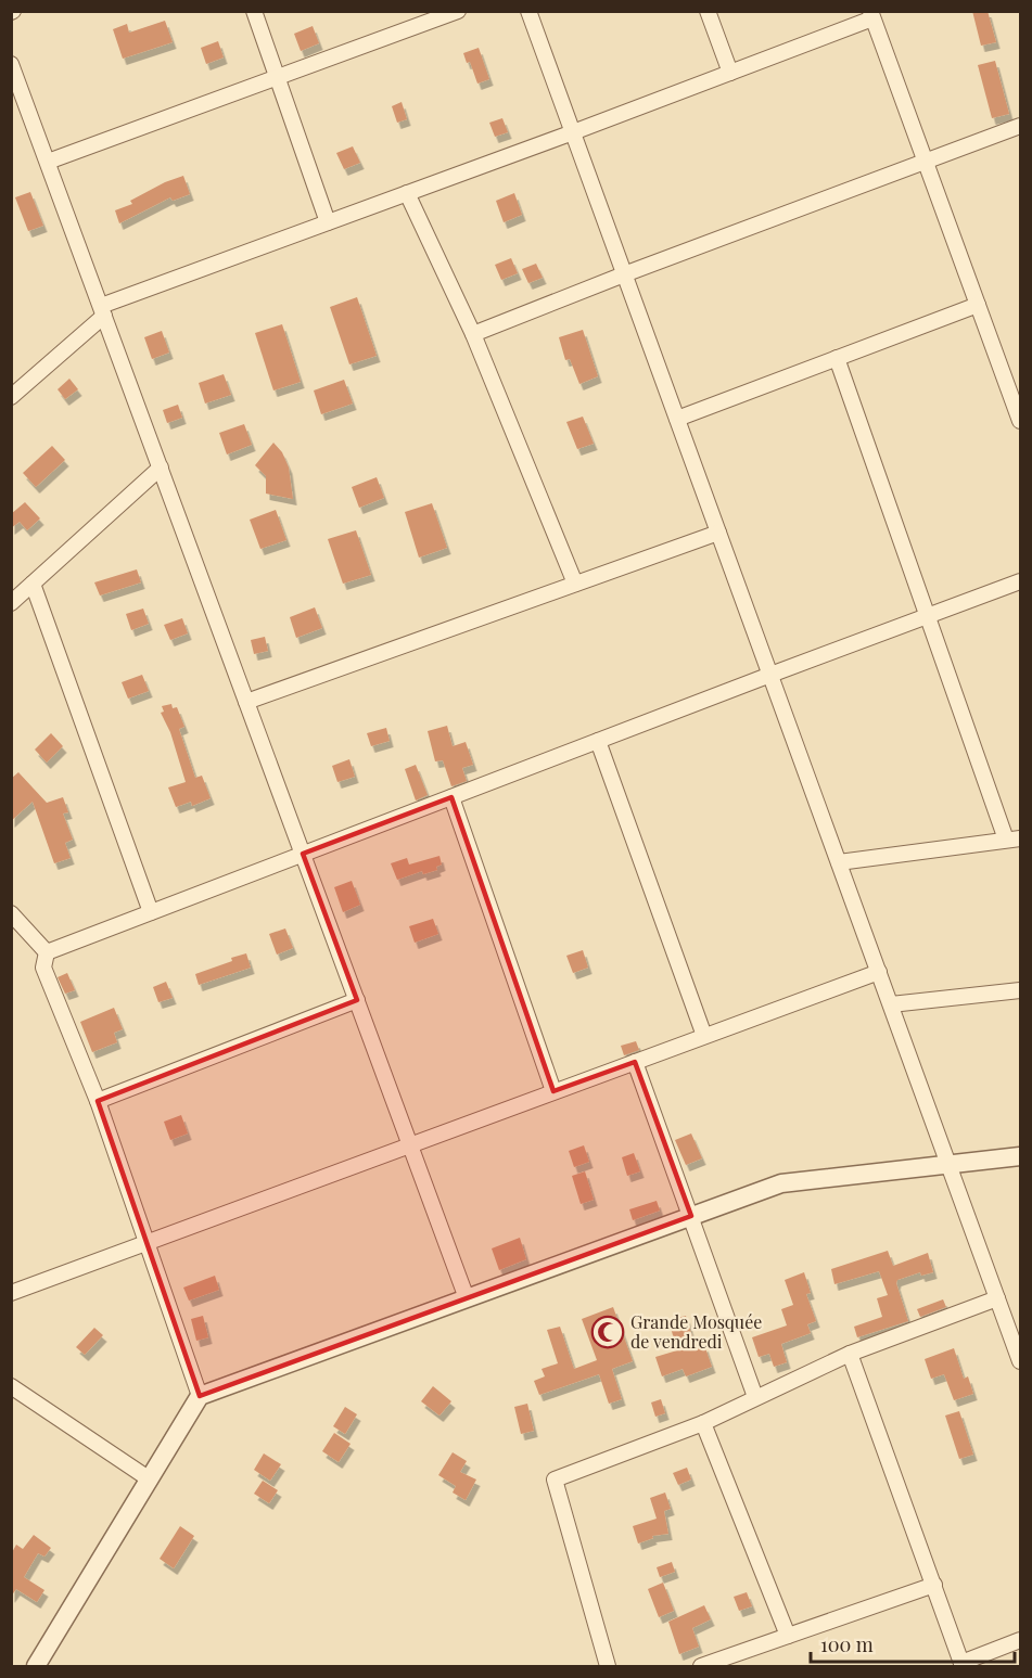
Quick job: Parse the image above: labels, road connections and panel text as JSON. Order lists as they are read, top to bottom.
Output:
{
  "places": {
    "mosque": ["Grande Mosquée de vendredi"]
  },
  "scale_bar": "100 m"
}
